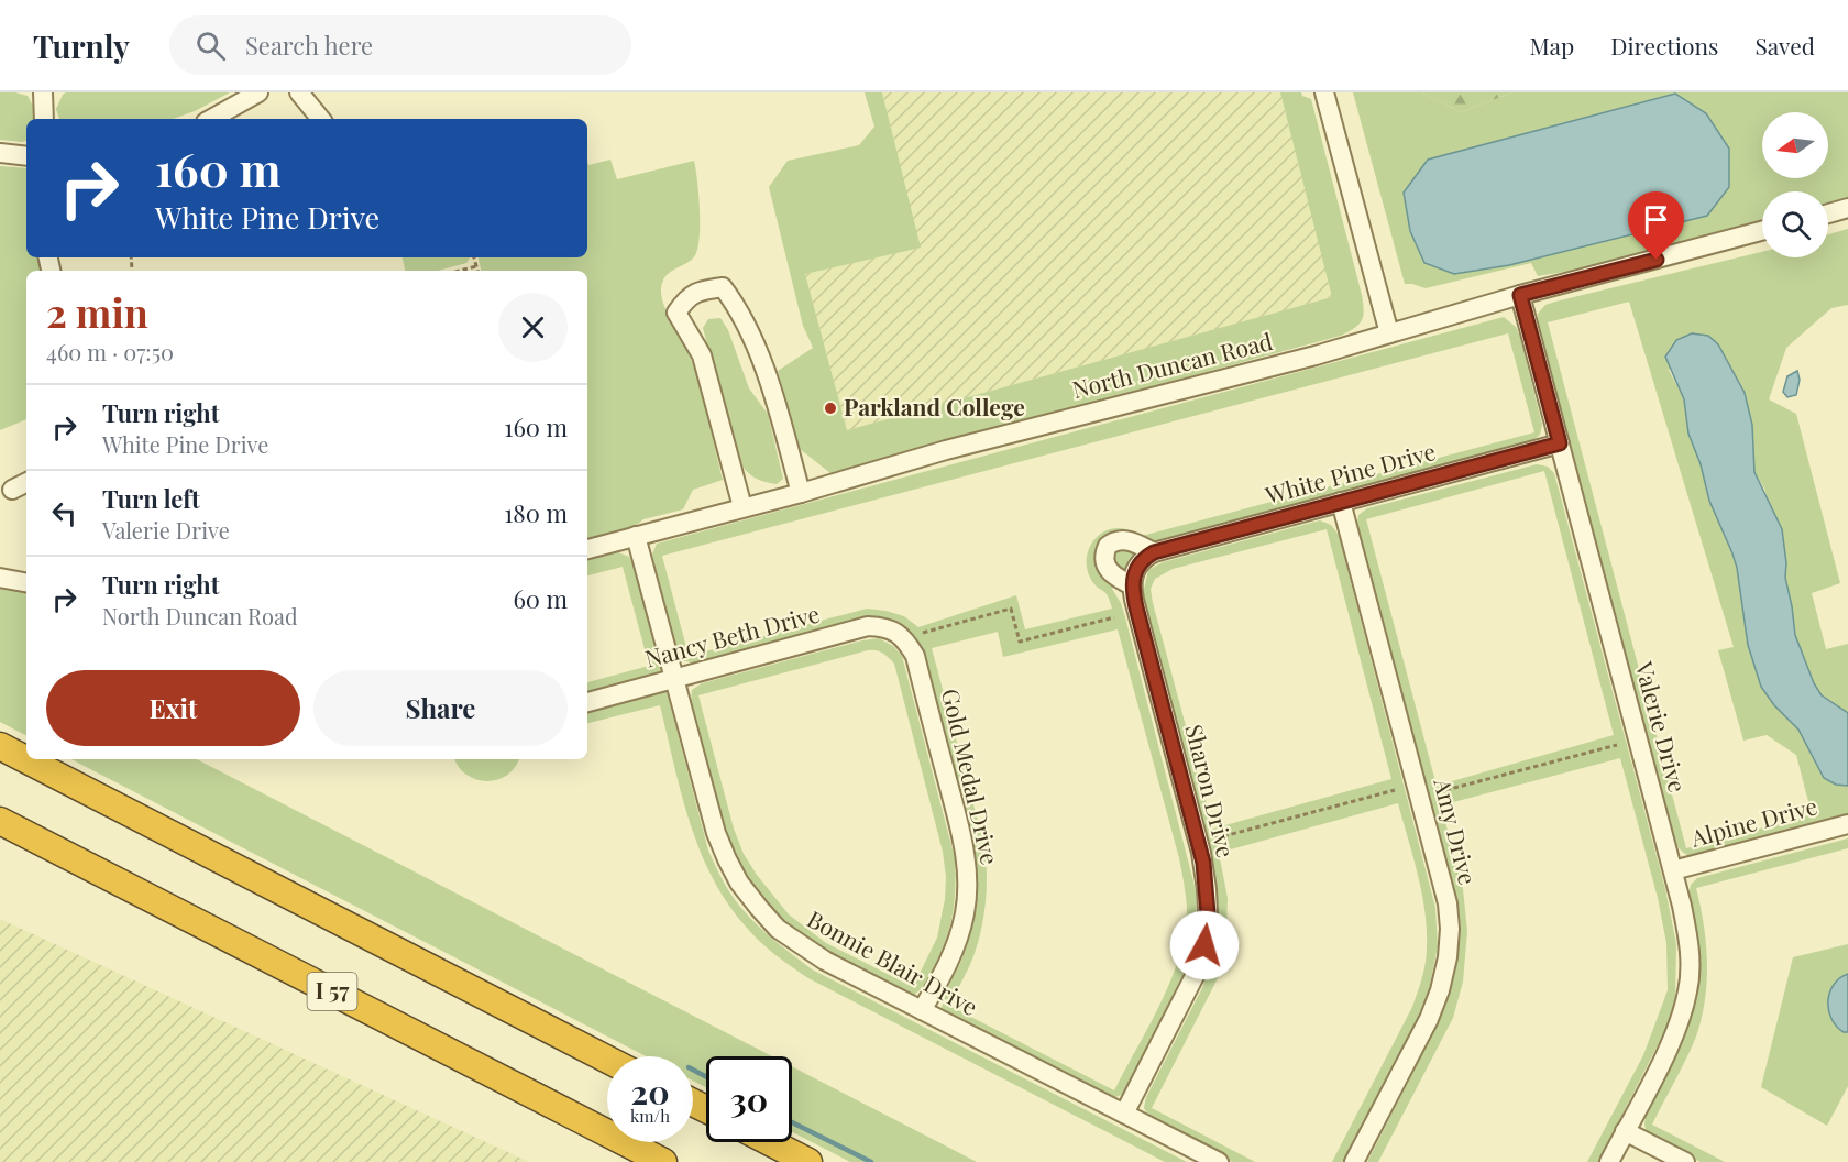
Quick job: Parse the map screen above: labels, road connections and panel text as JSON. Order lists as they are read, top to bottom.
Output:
{
  "streets": {
    "highway": ["I 57"],
    "street": [
      "North Duncan Road",
      "White Pine Drive",
      "Nancy Beth Drive",
      "Valerie Drive",
      "Gold Medal Drive",
      "Sharon Drive",
      "Alpine Drive",
      "Amy Drive",
      "Bonnie Blair Drive"
    ]
  },
  "crossings": [
    ["North Duncan Road", "Valerie Drive"],
    ["North Duncan Road", "Bonnie Blair Drive"],
    ["White Pine Drive", "Valerie Drive"],
    ["White Pine Drive", "Sharon Drive"],
    ["White Pine Drive", "Amy Drive"],
    ["Nancy Beth Drive", "Gold Medal Drive"],
    ["Nancy Beth Drive", "Bonnie Blair Drive"],
    ["Valerie Drive", "Alpine Drive"],
    ["Gold Medal Drive", "Bonnie Blair Drive"],
    ["Sharon Drive", "Bonnie Blair Drive"]
  ],
  "places": ["Parkland College"],
  "north": "left",
  "page": {
    "header": "Turnly",
    "search": "Search here",
    "nav": ["Map", "Directions", "Saved"],
    "turn": ["160 m", "White Pine Drive"],
    "heading": ["2 min", "460 m · 07:50"],
    "list": [
      {
        "name": "Turn right",
        "note": "White Pine Drive",
        "value": "160 m"
      },
      {
        "name": "Turn left",
        "note": "Valerie Drive",
        "value": "180 m"
      },
      {
        "name": "Turn right",
        "note": "North Duncan Road",
        "value": "60 m"
      }
    ],
    "buttons": ["Exit", "Share"],
    "speed": "20 km/h",
    "limit": "30"
  }
}
